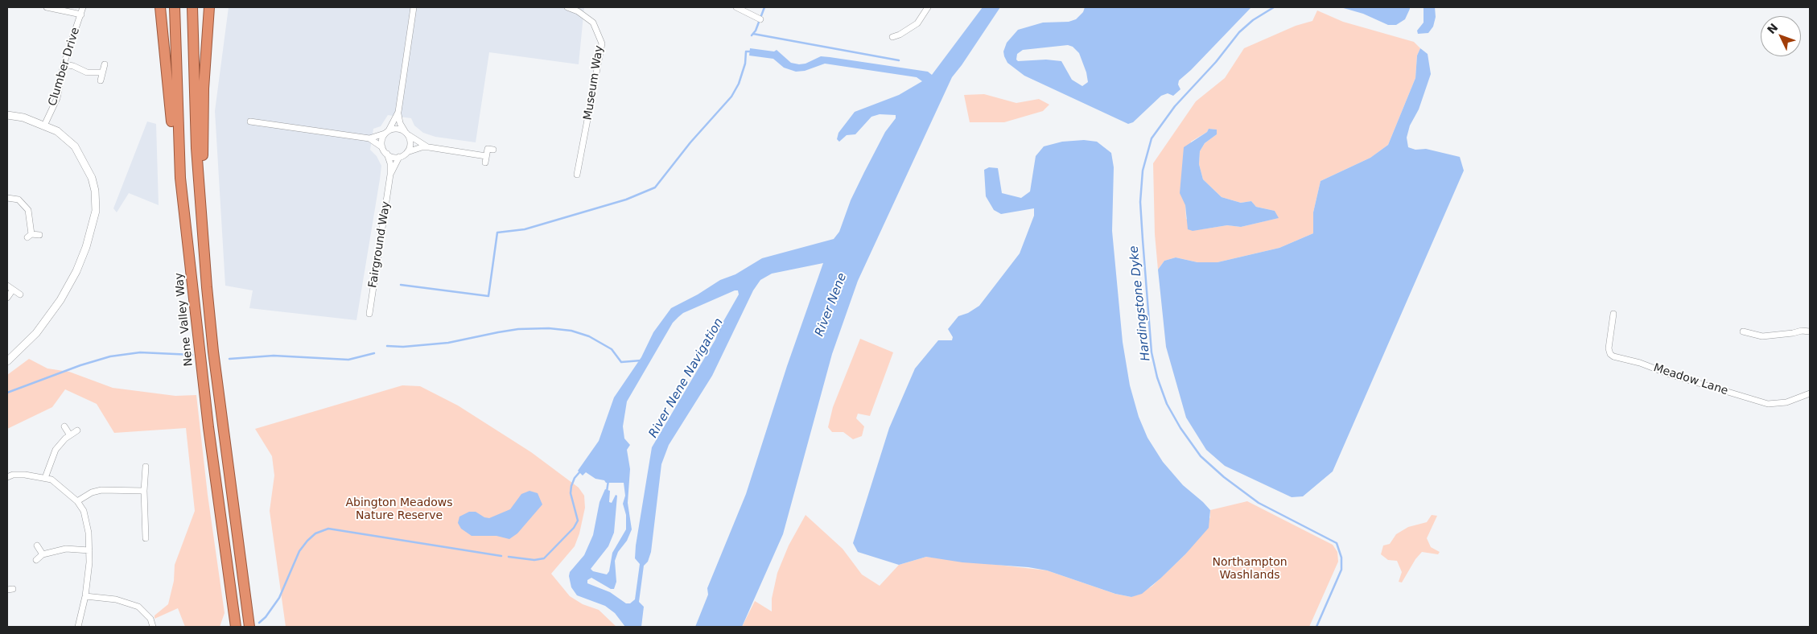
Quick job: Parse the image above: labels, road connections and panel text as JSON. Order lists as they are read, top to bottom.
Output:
{
  "streets": {
    "highway": ["Nene Valley Way"],
    "street": [
      "Clumber Drive",
      "Museum Way",
      "Fairground Way",
      "Meadow Lane"
    ]
  },
  "water": ["Hardingstone Dyke", "River Nene", "River Nene Navigation"],
  "parks": ["Abington Meadows Nature Reserve", "Northampton Washlands"],
  "north": "top left"
}
